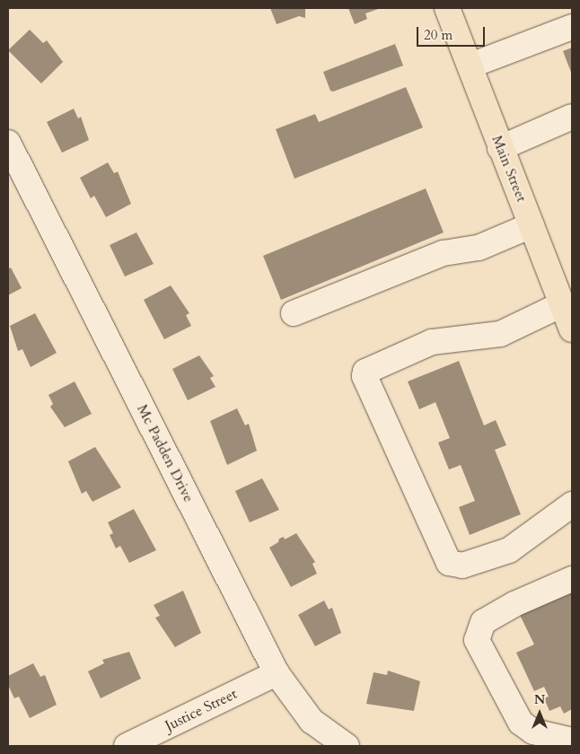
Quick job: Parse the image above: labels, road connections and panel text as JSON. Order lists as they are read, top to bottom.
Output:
{
  "streets": {
    "main road": ["Main Street"],
    "street": ["Mc Padden Drive", "Justice Street"]
  },
  "crossings": [
    ["Mc Padden Drive", "Justice Street"]
  ],
  "scale_bar": "20 m",
  "north": "top"
}
